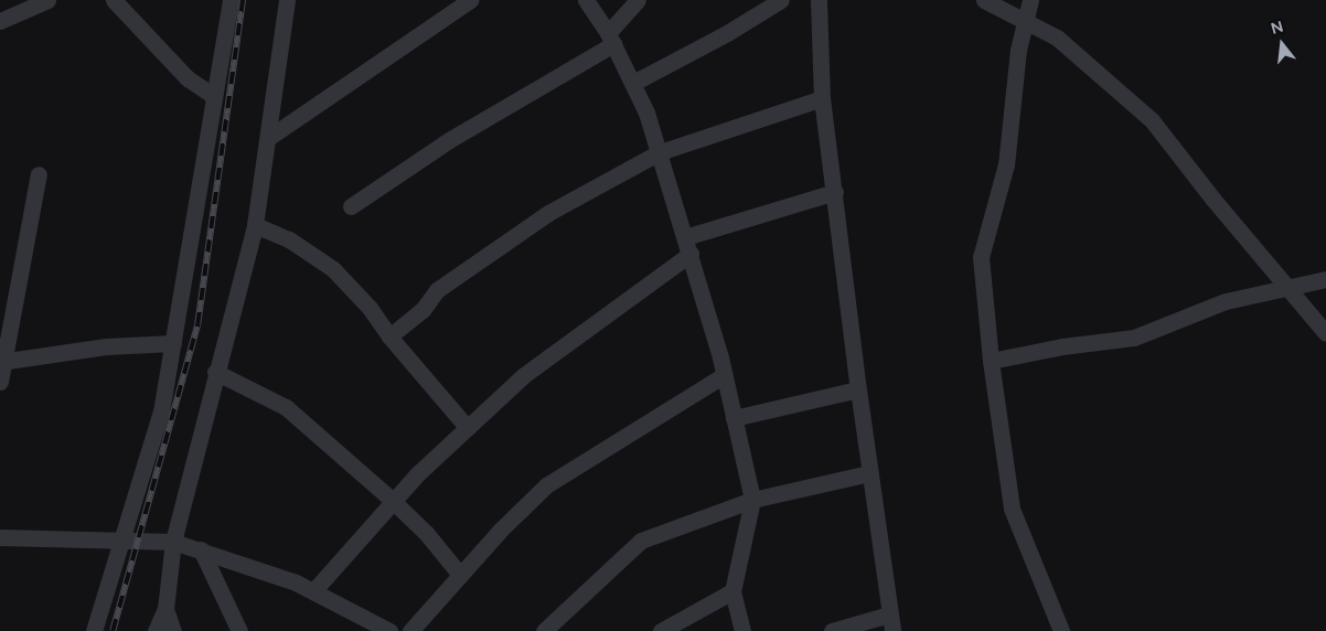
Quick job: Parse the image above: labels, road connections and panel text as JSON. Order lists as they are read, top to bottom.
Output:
{
  "north": "top"
}
